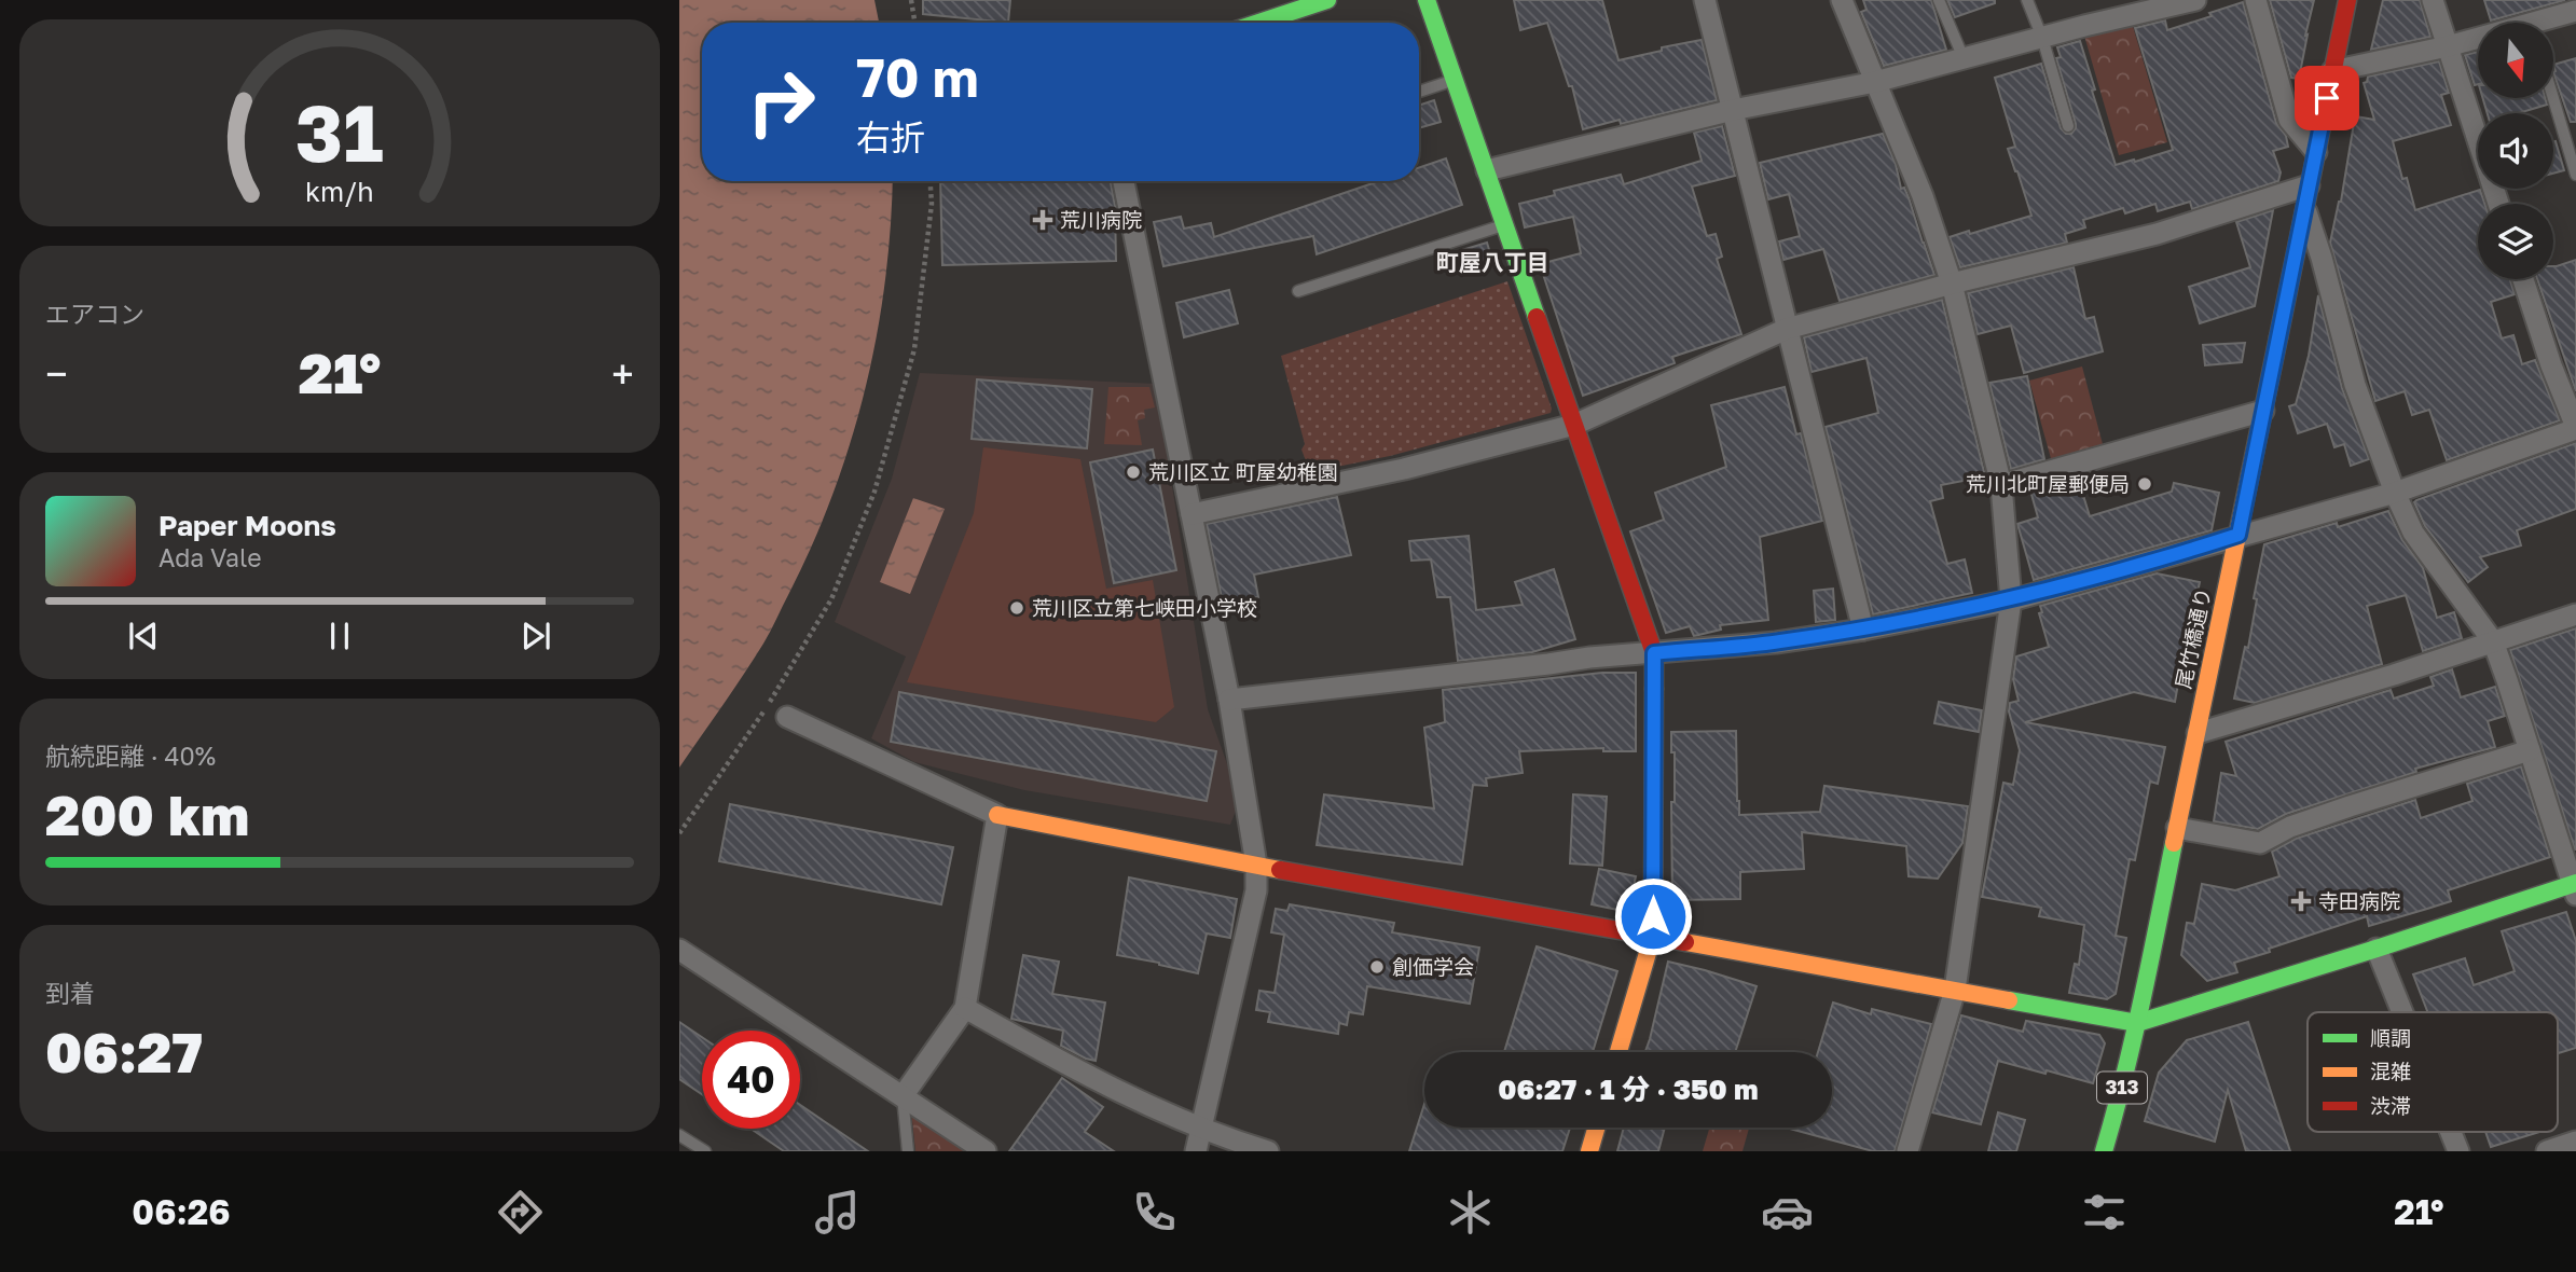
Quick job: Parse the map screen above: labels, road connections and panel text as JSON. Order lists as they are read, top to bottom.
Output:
{
  "streets": {
    "street": ["尾竹橋通り", "313"]
  },
  "districts": ["町屋八丁目"],
  "places": {
    "health": ["荒川病院", "寺田病院"],
    "other": [
      "荒川区立 町屋幼稚園",
      "荒川北町屋郵便局",
      "荒川区立第七峡田小学校",
      "創価学会"
    ]
  },
  "legend": ["順調", "混雑", "渋滞"],
  "north": "bottom",
  "page": {
    "turn": ["70 m", "右折"],
    "tile": [
      "エアコン",
      ["航続距離 · 40%", "200 km"],
      ["到着", "06:27"]
    ],
    "heat": ["−", "21°", "+"],
    "song": ["Paper Moons", "Ada Vale"],
    "limit": "40",
    "trip": "06:27 · 1 分 · 350 m",
    "tabs": ["06:26", "21°"],
    "gauge": ["31", "km/h"]
  }
}
